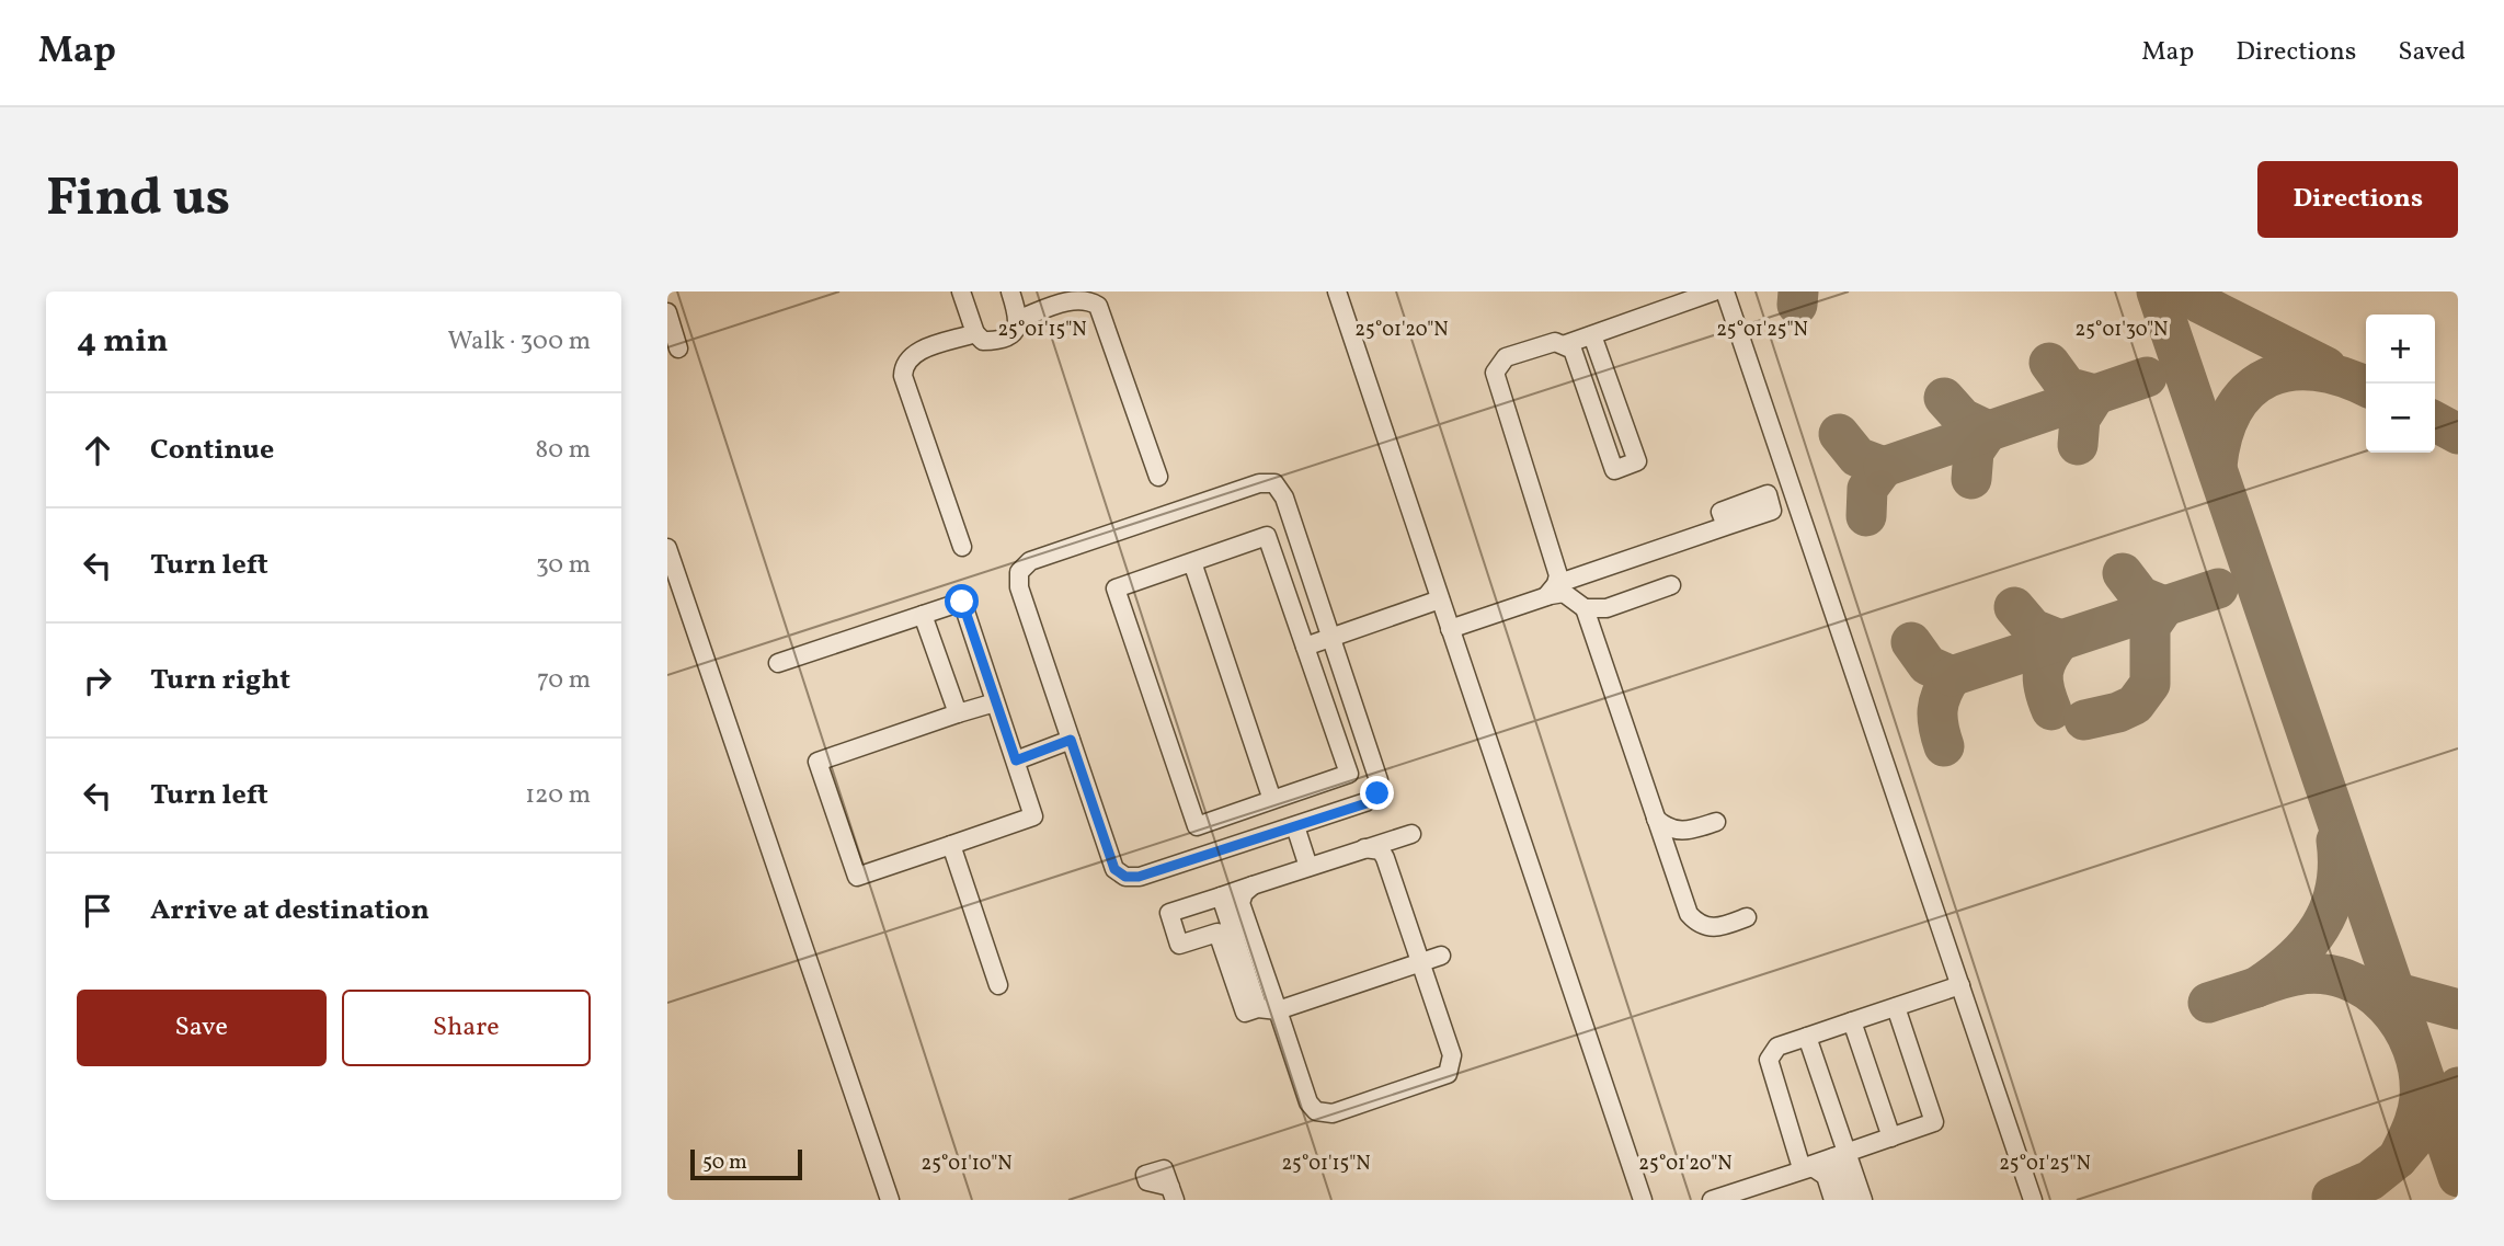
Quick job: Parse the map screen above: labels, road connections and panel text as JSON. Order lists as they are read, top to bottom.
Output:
{
  "scale_bar": "50 m",
  "page": {
    "header": "Map",
    "nav": ["Map", "Directions", "Saved"],
    "buttons": [
      "Directions",
      ["Save", "Share"]
    ],
    "title": "Find us",
    "heading": ["4 min", "Walk · 300 m"],
    "map_buttons": ["+", "−"],
    "list": [
      ["Continue", "80 m"],
      ["Turn left", "30 m"],
      ["Turn right", "70 m"],
      ["Turn left", "120 m"],
      "Arrive at destination"
    ],
    "scale": "50 m"
  },
  "coordinates": [
    "25°01'15\"N",
    "25°01'20\"N",
    "25°01'25\"N",
    "25°01'30\"N",
    "25°01'10\"N"
  ]
}
